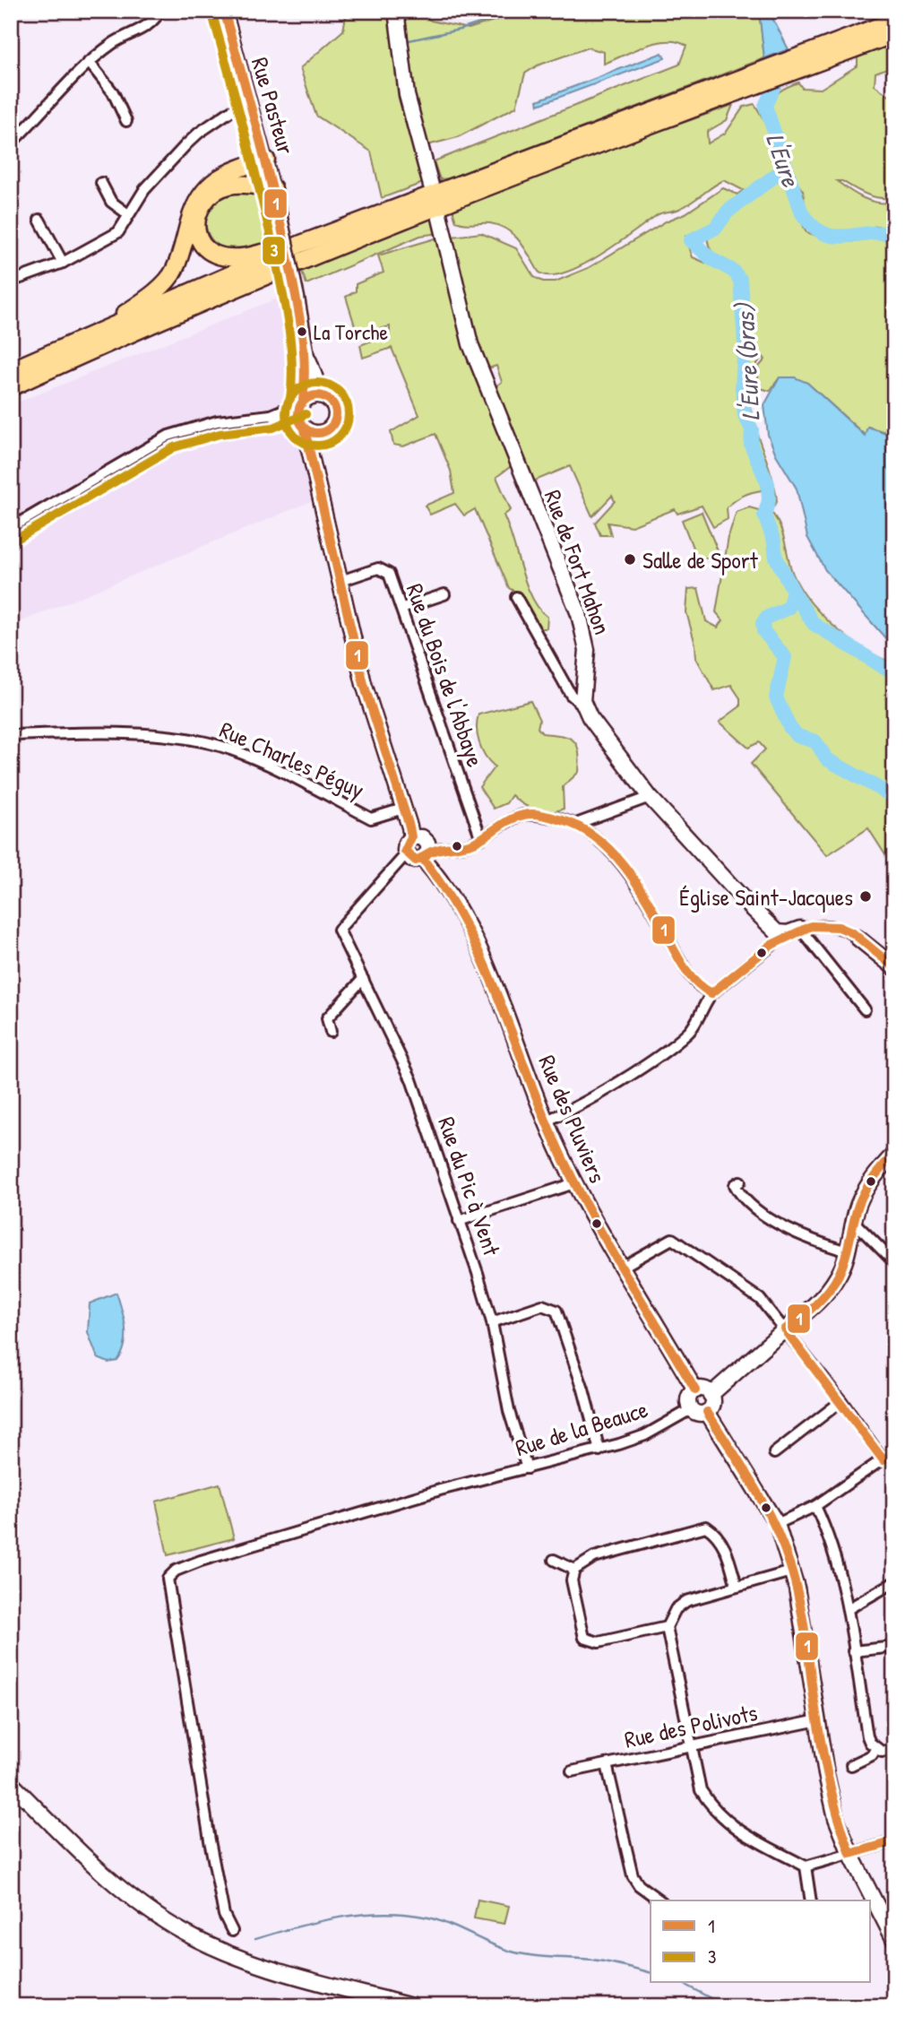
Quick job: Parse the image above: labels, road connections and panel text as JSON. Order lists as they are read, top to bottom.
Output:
{
  "streets": {
    "street": [
      "Rue Pasteur",
      "Rue de Fort Mahon",
      "Rue du Bois de l'Abbaye",
      "Rue Charles Péguy",
      "Rue des Pluviers",
      "Rue du Pic à Vent",
      "Rue de la Beauce",
      "Rue des Polivots"
    ]
  },
  "crossings": [
    ["Rue des Pluviers", "Rue du Pic à Vent"],
    ["Rue des Pluviers", "Rue de la Beauce"],
    ["Rue du Pic à Vent", "Rue de la Beauce"]
  ],
  "water": ["L'Eure", "L'Eure (bras)"],
  "places": ["La Torche", "Salle de Sport", "Église Saint-Jacques"],
  "lines": ["transit line 1", "transit line 3"],
  "legend": ["1", "3"]
}
